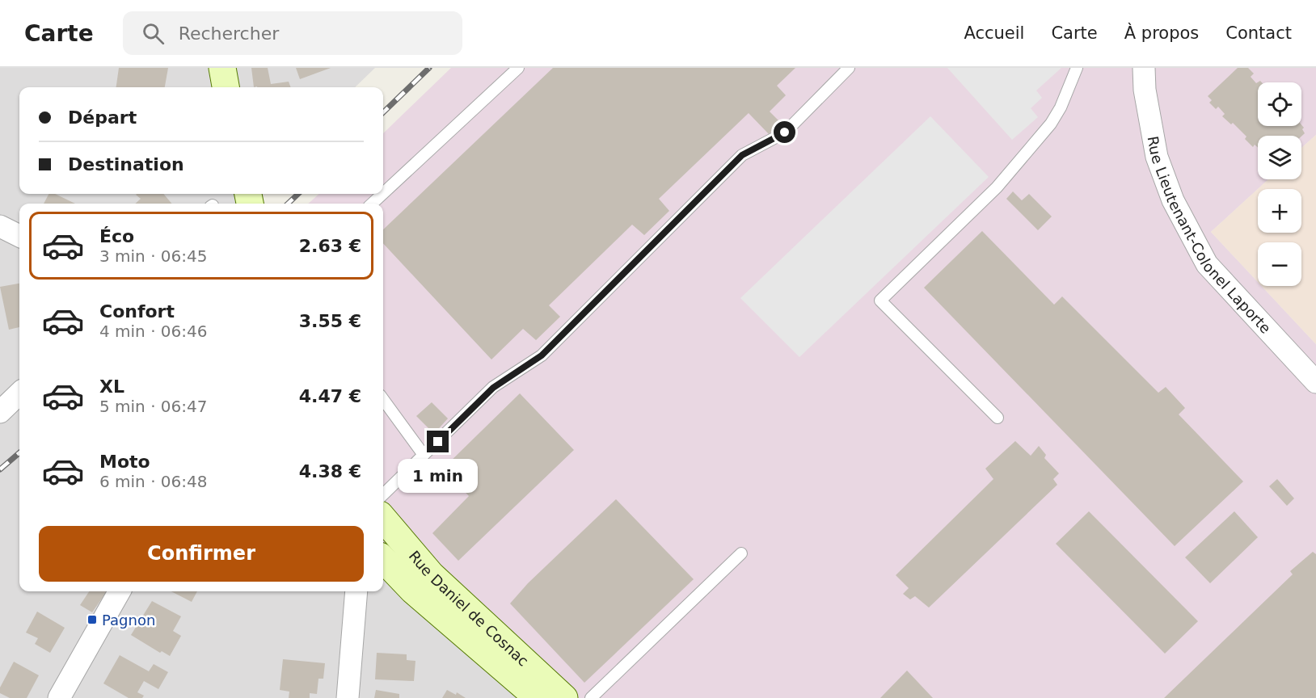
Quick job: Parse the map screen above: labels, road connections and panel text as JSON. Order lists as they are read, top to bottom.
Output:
{
  "streets": {
    "street": ["Rue Lieutenant-Colonel Laporte", "Rue Daniel de Cosnac"]
  },
  "places": {
    "transit": ["Pagnon"]
  },
  "page": {
    "header": "Carte",
    "search": "Rechercher",
    "nav": [
      "Accueil",
      "Carte",
      "À propos",
      "Contact"
    ],
    "map_buttons": ["+", "−"],
    "banner": ["Départ", "Destination"],
    "list": [
      {
        "name": "Éco",
        "note": "3 min · 06:45",
        "value": "2.63 €"
      },
      {
        "name": "Confort",
        "note": "4 min · 06:46",
        "value": "3.55 €"
      },
      {
        "name": "XL",
        "note": "5 min · 06:47",
        "value": "4.47 €"
      },
      {
        "name": "Moto",
        "note": "6 min · 06:48",
        "value": "4.38 €"
      }
    ],
    "bubble": "1 min",
    "buttons": "Confirmer"
  }
}
